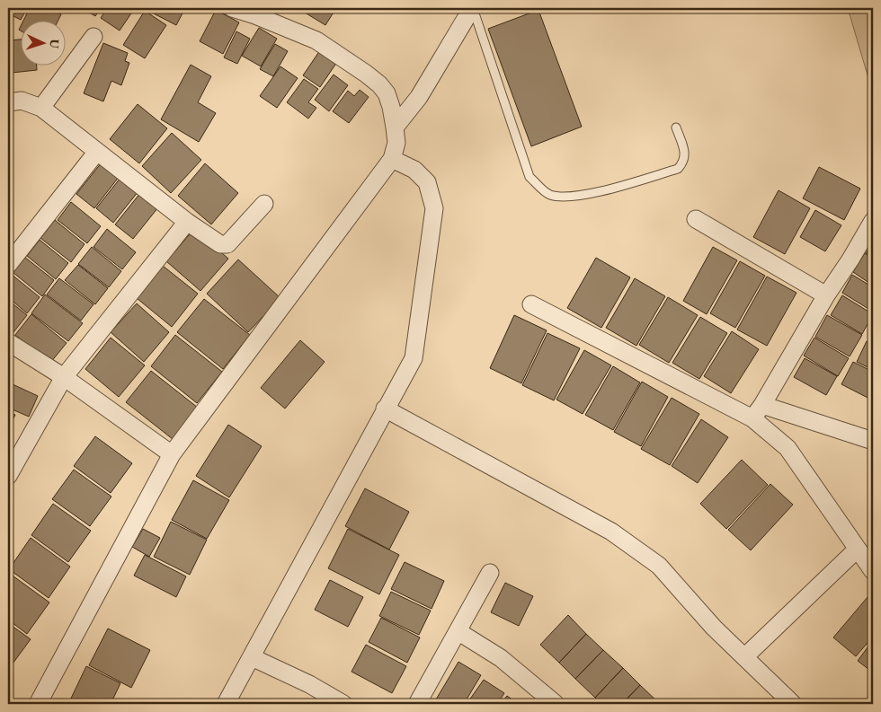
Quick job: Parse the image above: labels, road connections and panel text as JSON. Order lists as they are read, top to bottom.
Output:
{
  "north": "right"
}
